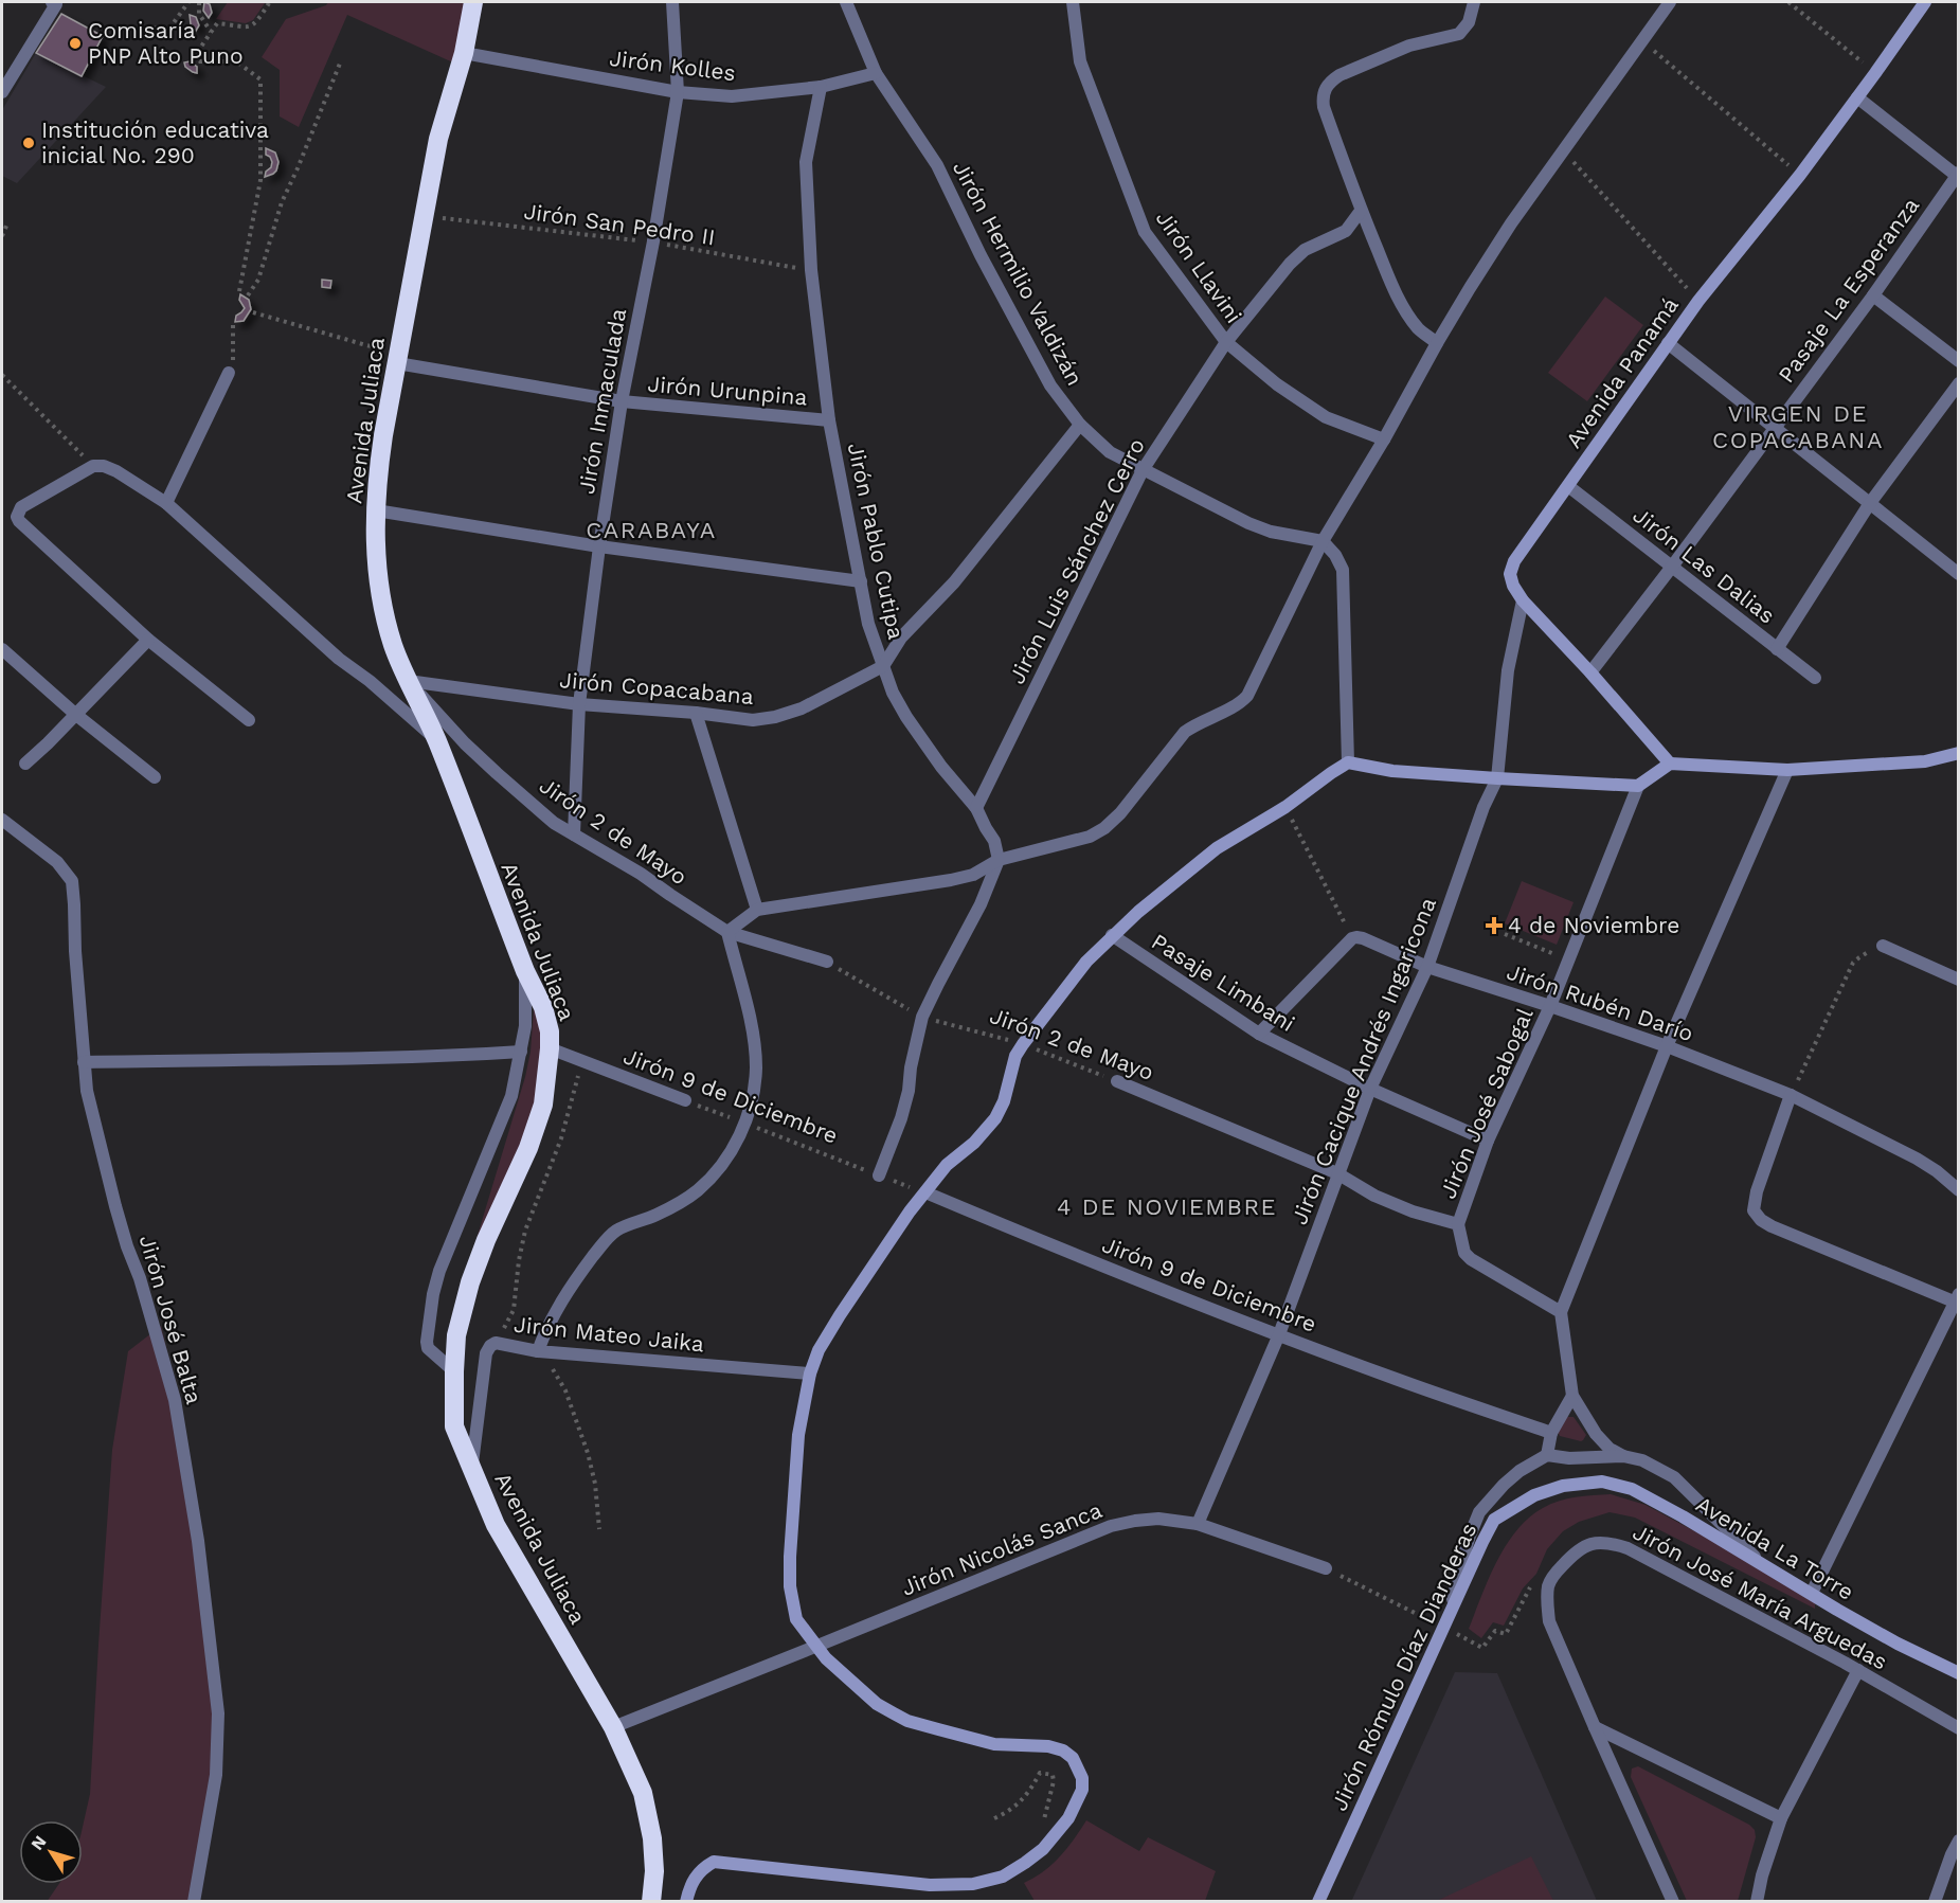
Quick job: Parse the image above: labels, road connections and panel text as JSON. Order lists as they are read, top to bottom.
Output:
{
  "streets": {
    "highway": ["Avenida Juliaca"],
    "street": [
      "Jirón Kolles",
      "Jirón Llavini",
      "Jirón Hermilio Valdizán",
      "Pasaje La Esperanza",
      "Avenida Panamá",
      "Jirón Urunpina",
      "Jirón Inmaculada",
      "Jirón Pablo Cutipa",
      "Jirón Luis Sánchez Cerro",
      "Jirón Las Dalias",
      "Jirón Copacabana",
      "Jirón 2 de Mayo",
      "Pasaje Limbani",
      "Jirón Rubén Darío",
      "Jirón Cacique Andrés Ingaricona",
      "Jirón 9 de Diciembre",
      "Jirón José Sabogal",
      "Jirón José Balta",
      "Jirón Mateo Jaika",
      "Avenida La Torre",
      "Jirón Nicolás Sanca",
      "Jirón José María Arguedas",
      "Jirón Rómulo Díaz Dianderas"
    ],
    "path": ["Jirón San Pedro II"]
  },
  "crossings": [
    ["Jirón Kolles", "Jirón Hermilio Valdizán"],
    ["Jirón Kolles", "Jirón Inmaculada"],
    ["Jirón Kolles", "Avenida Juliaca"],
    ["Jirón Kolles", "Jirón Pablo Cutipa"],
    ["Jirón San Pedro II", "Jirón Inmaculada"],
    ["Jirón San Pedro II", "Avenida Juliaca"],
    ["Jirón San Pedro II", "Jirón Pablo Cutipa"],
    ["Jirón Llavini", "Jirón Luis Sánchez Cerro"],
    ["Jirón Hermilio Valdizán", "Jirón Luis Sánchez Cerro"],
    ["Pasaje La Esperanza", "Avenida Panamá"],
    ["Pasaje La Esperanza", "Jirón Las Dalias"],
    ["Avenida Panamá", "Jirón Las Dalias"],
    ["Avenida Panamá", "Jirón Cacique Andrés Ingaricona"],
    ["Jirón Urunpina", "Jirón Inmaculada"],
    ["Jirón Urunpina", "Avenida Juliaca"],
    ["Jirón Urunpina", "Jirón Pablo Cutipa"],
    ["Jirón Inmaculada", "Jirón Copacabana"],
    ["Jirón Inmaculada", "Jirón 2 de Mayo"],
    ["Avenida Juliaca", "Jirón Copacabana"],
    ["Avenida Juliaca", "Jirón 2 de Mayo"],
    ["Avenida Juliaca", "Jirón 9 de Diciembre"],
    ["Avenida Juliaca", "Jirón Mateo Jaika"],
    ["Avenida Juliaca", "Jirón Nicolás Sanca"],
    ["Jirón Pablo Cutipa", "Jirón Luis Sánchez Cerro"],
    ["Jirón Pablo Cutipa", "Jirón Copacabana"],
    ["Jirón Copacabana", "Jirón 2 de Mayo"],
    ["Jirón 2 de Mayo", "Jirón Cacique Andrés Ingaricona"],
    ["Jirón 2 de Mayo", "Jirón José Sabogal"],
    ["Pasaje Limbani", "Jirón Cacique Andrés Ingaricona"],
    ["Pasaje Limbani", "Jirón José Sabogal"],
    ["Jirón Rubén Darío", "Jirón Cacique Andrés Ingaricona"],
    ["Jirón Rubén Darío", "Jirón José Sabogal"],
    ["Jirón Cacique Andrés Ingaricona", "Jirón 9 de Diciembre"],
    ["Jirón Cacique Andrés Ingaricona", "Jirón Nicolás Sanca"],
    ["Avenida La Torre", "Jirón Rómulo Díaz Dianderas"]
  ],
  "districts": ["VIRGEN DE COPACABANA", "CARABAYA", "4 DE NOVIEMBRE"],
  "places": {
    "other": ["Comisaría PNP Alto Puno", "Institución educativa inicial No. 290"],
    "health": ["4 de Noviembre"]
  },
  "north": "top left"
}
